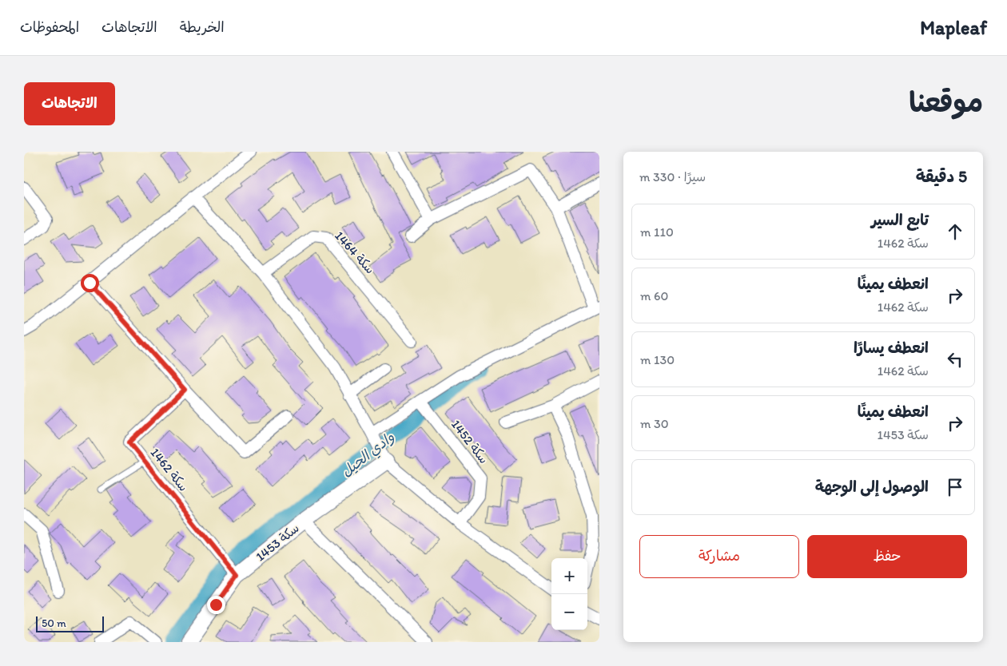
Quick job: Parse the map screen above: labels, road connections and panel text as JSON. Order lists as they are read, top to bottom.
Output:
{
  "streets": {
    "street": [
      "سكة 1464",
      "سكة 1452",
      "سكة 1462",
      "سكة 1453"
    ]
  },
  "crossings": [
    ["سكة 1462", "سكة 1453"]
  ],
  "water": ["وادي الحيل"],
  "scale_bar": "50 m",
  "page": {
    "header": "Mapleaf",
    "nav": ["الخريطة", "الاتجاهات", "المحفوظات"],
    "title": "موقعنا",
    "buttons": [
      "الاتجاهات",
      ["حفظ", "مشاركة"]
    ],
    "heading": ["5 دقيقة", "سيرًا · 330 m"],
    "list": [
      ["تابع السير", "سكة 1462", "110 m"],
      ["انعطف يمينًا", "سكة 1462", "60 m"],
      ["انعطف يسارًا", "سكة 1462", "130 m"],
      ["انعطف يمينًا", "سكة 1453", "30 m"],
      "الوصول إلى الوجهة"
    ],
    "map_buttons": ["+", "−"],
    "scale": "50 m"
  }
}
